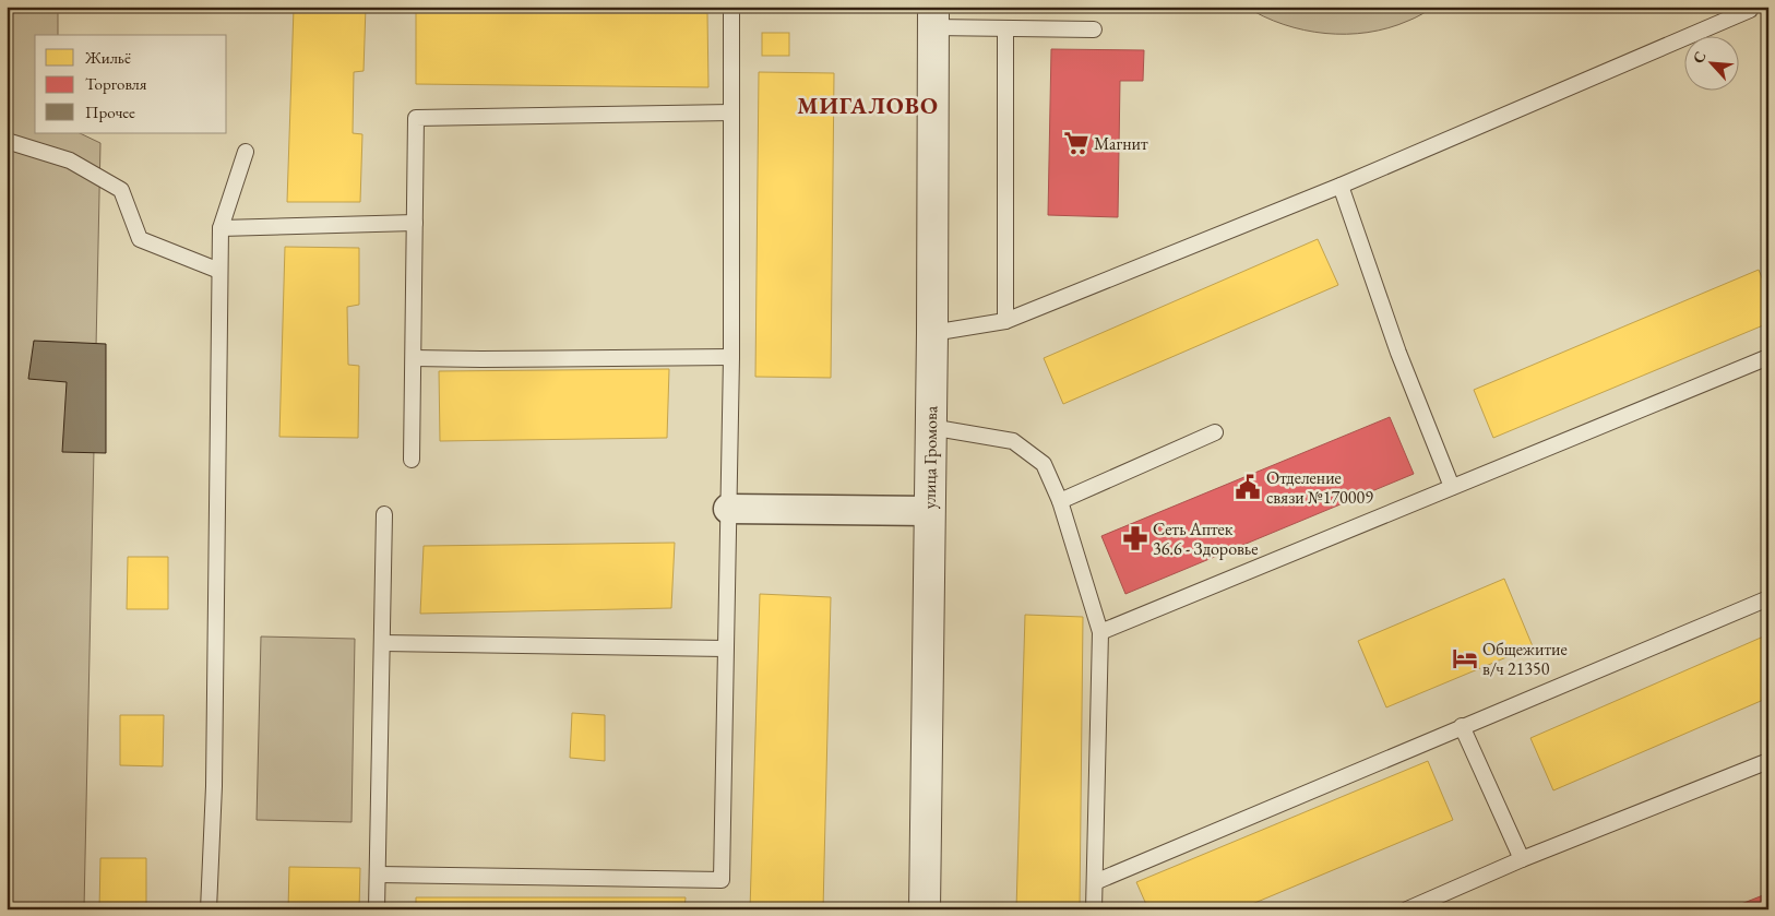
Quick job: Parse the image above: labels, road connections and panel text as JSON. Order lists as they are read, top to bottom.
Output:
{
  "streets": {
    "street": ["улица Громова"]
  },
  "districts": ["МИГАЛОВО"],
  "places": {
    "supermarket": ["Магнит"],
    "public building": ["Отделение связи №170009"],
    "pharmacy": ["Сеть Аптек 36.6 - Здоровье"],
    "hotel": ["Общежитие в/ч 21350"]
  },
  "legend": ["Жильё", "Торговля", "Прочее"],
  "north": "top left"
}
